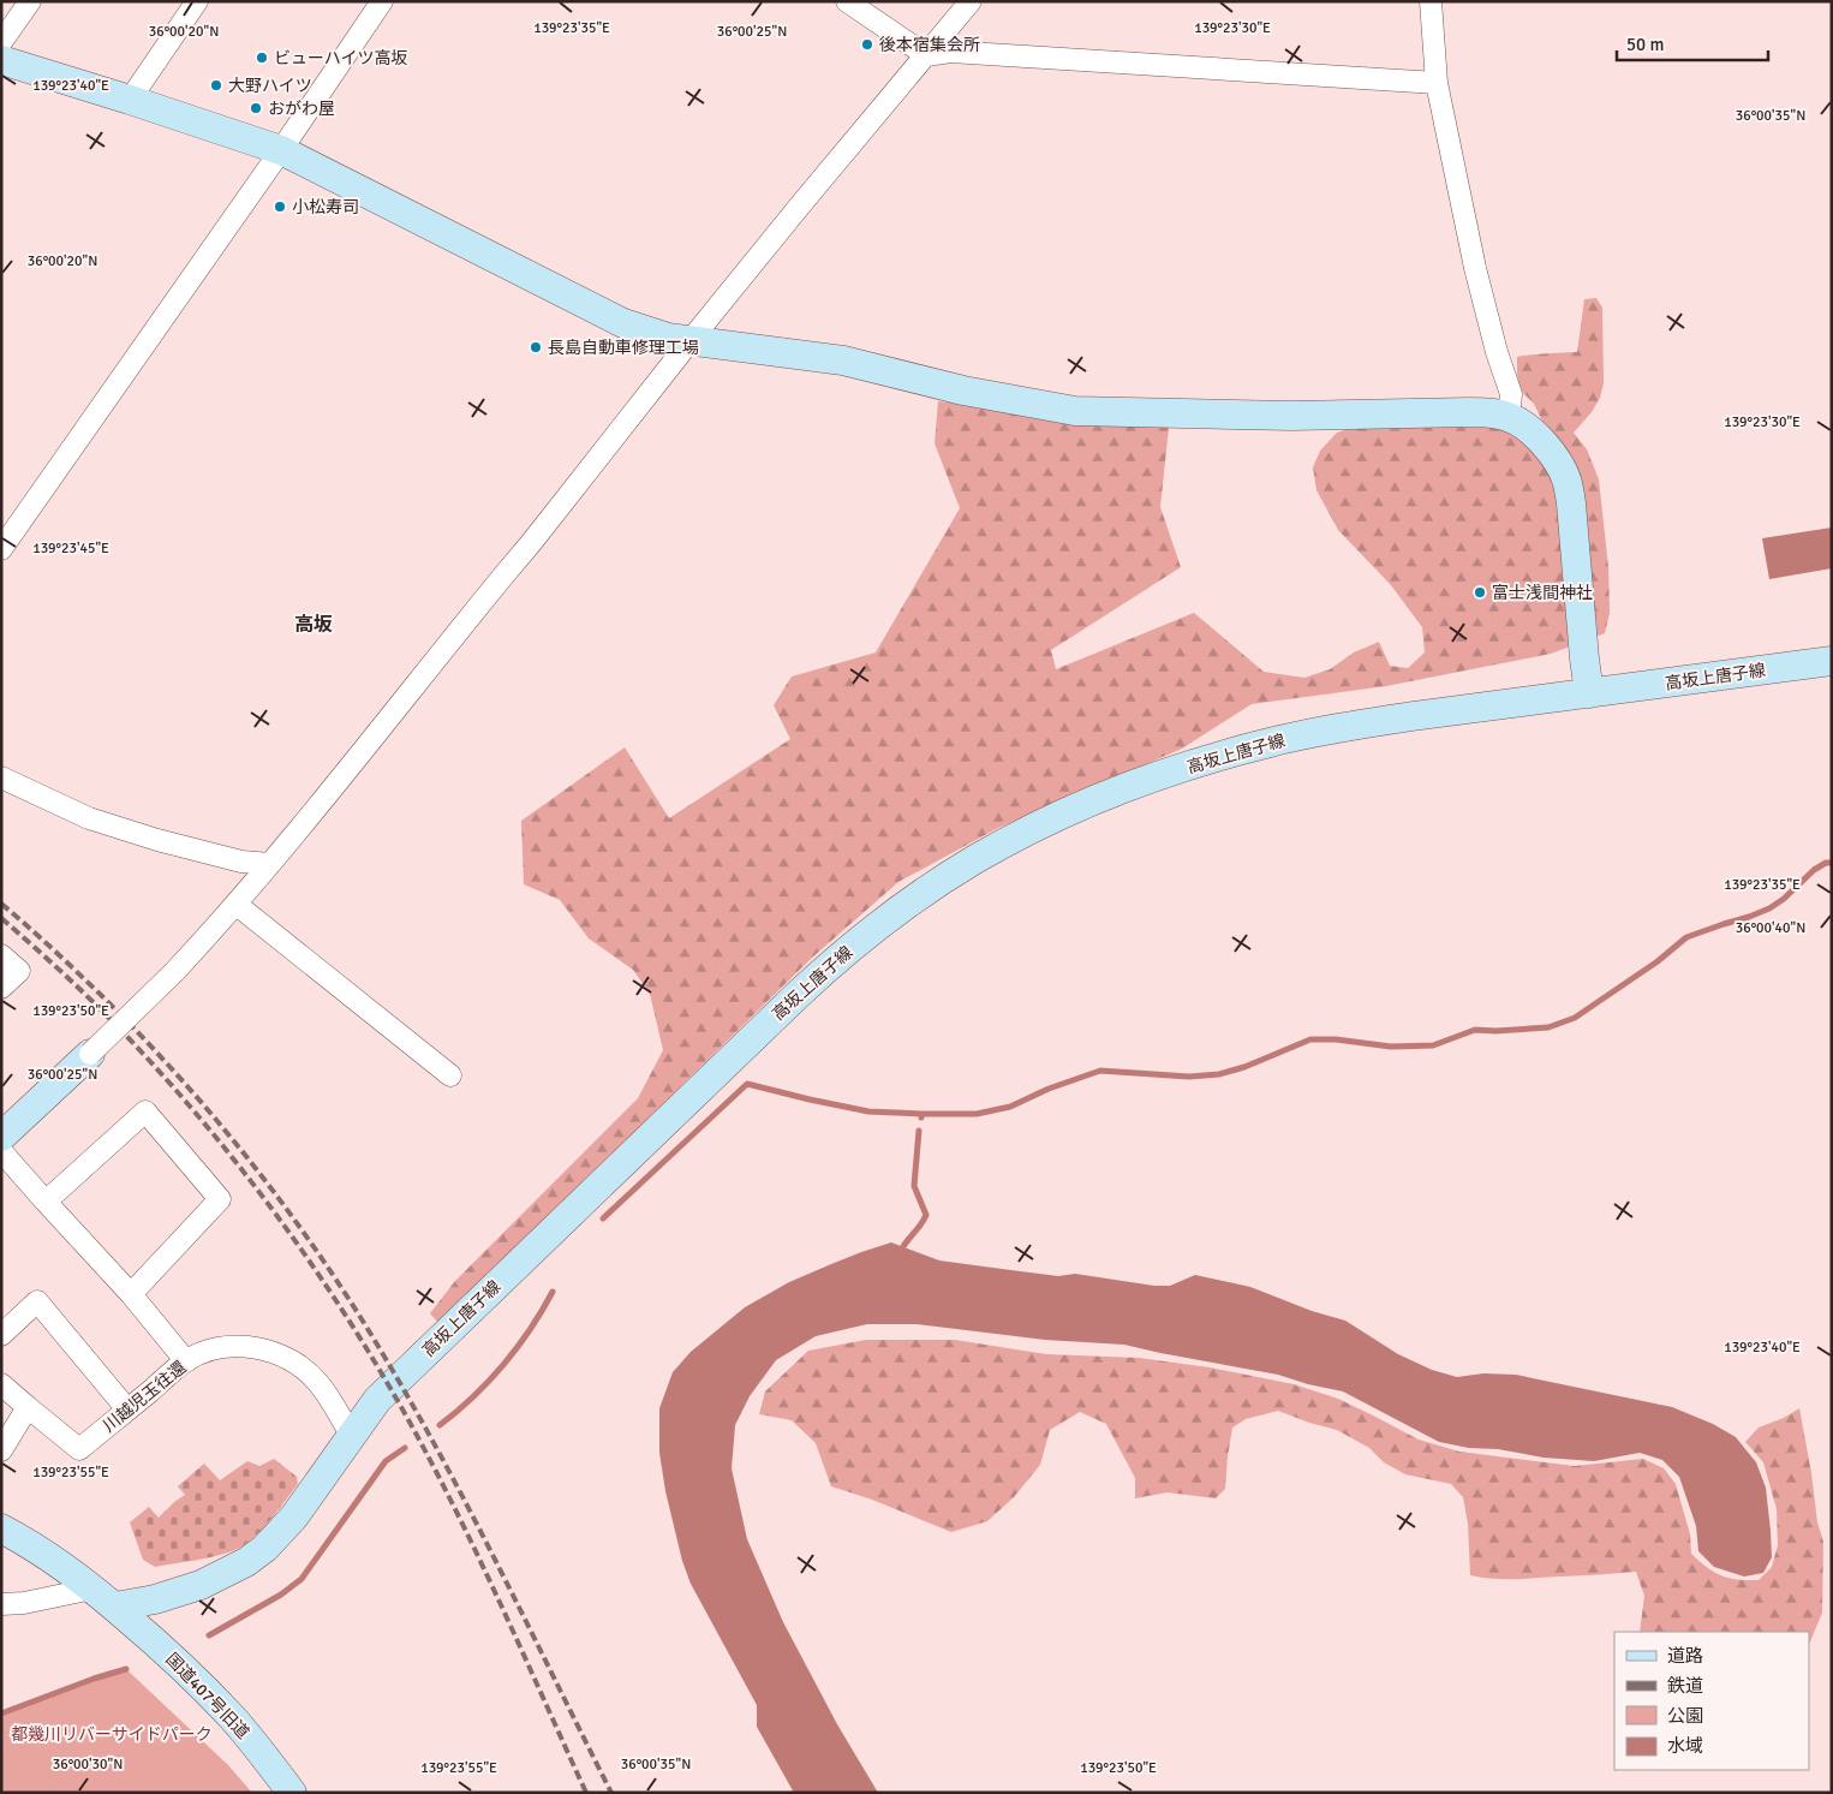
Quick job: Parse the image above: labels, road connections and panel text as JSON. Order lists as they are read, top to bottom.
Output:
{
  "streets": {
    "street": ["高坂上唐子線", "川越児玉往還", "国道407号旧道"]
  },
  "crossings": [
    ["高坂上唐子線", "川越児玉往還"],
    ["高坂上唐子線", "国道407号旧道"]
  ],
  "districts": ["高坂"],
  "parks": ["都幾川リバーサイドパーク"],
  "places": [
    "後本宿集会所",
    "ビューハイツ高坂",
    "大野ハイツ",
    "おがわ屋",
    "小松寿司",
    "長島自動車修理工場",
    "富士浅間神社"
  ],
  "legend": [
    "道路",
    "鉄道",
    "公園",
    "水域"
  ],
  "scale_bar": "50 m",
  "coordinates": [
    "139°23'35\"E",
    "139°23'30\"E",
    "36°00'20\"N",
    "36°00'25\"N",
    "139°23'40\"E",
    "36°00'35\"N",
    "139°23'45\"E",
    "36°00'40\"N",
    "139°23'50\"E",
    "139°23'55\"E",
    "36°00'30\"N"
  ]
}
